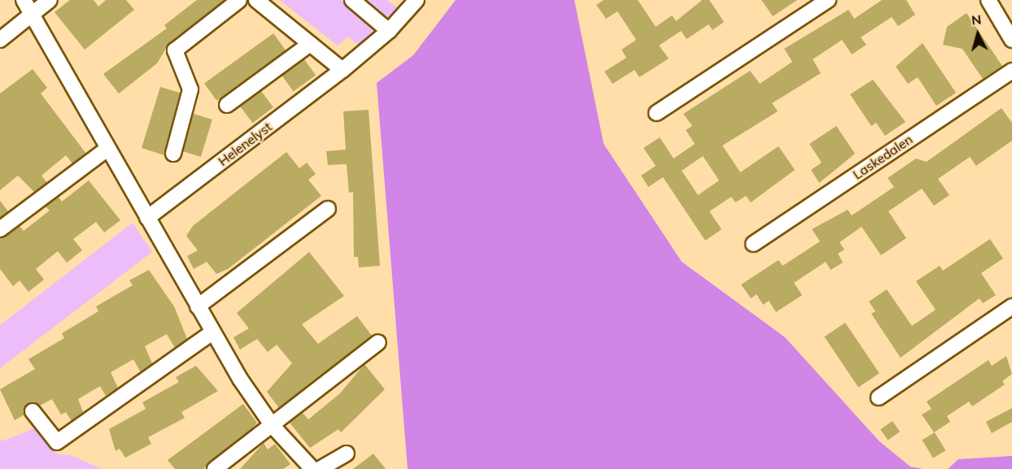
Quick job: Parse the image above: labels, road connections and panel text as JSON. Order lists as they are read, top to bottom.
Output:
{
  "streets": {
    "street": ["Helenelyst", "Laskedalen"]
  },
  "north": "top"
}
